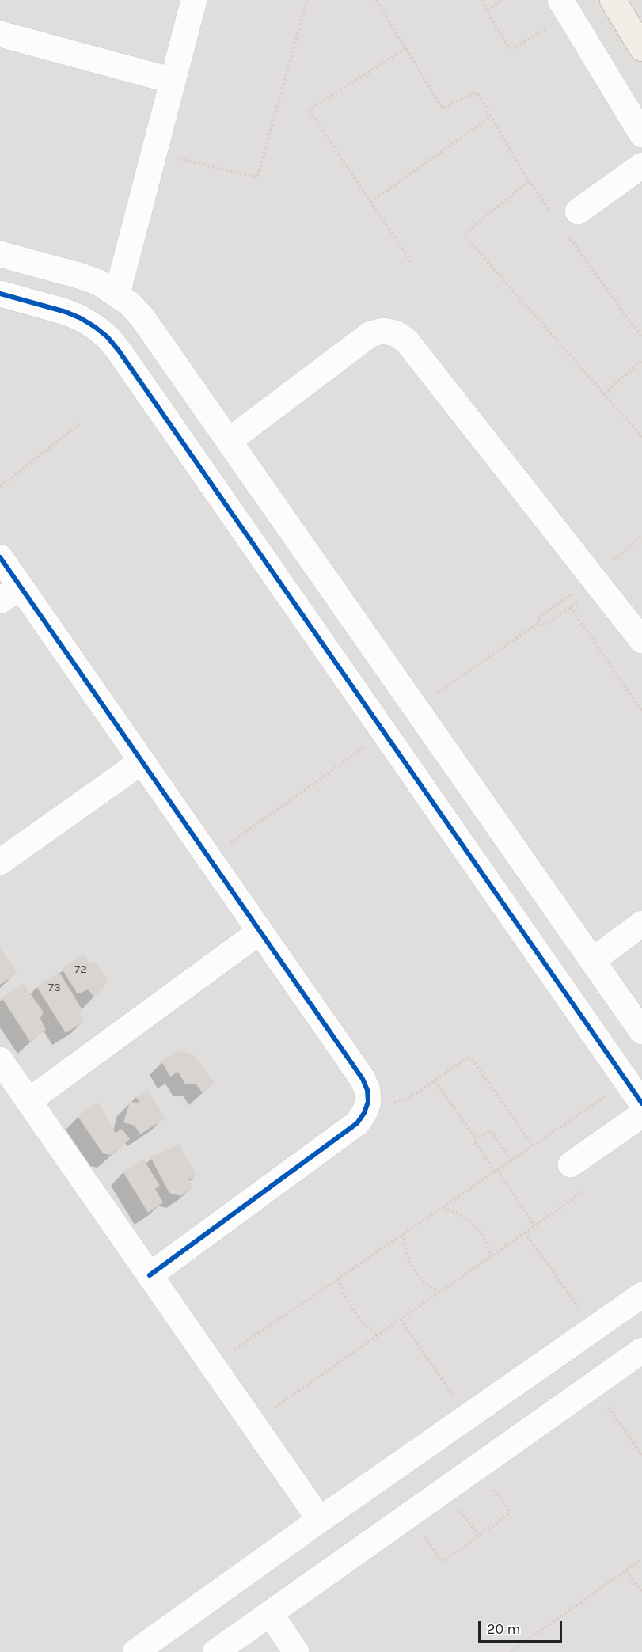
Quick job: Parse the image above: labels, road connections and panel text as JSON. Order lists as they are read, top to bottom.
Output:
{
  "house_numbers": ["72", "73"],
  "scale_bar": "20 m"
}
